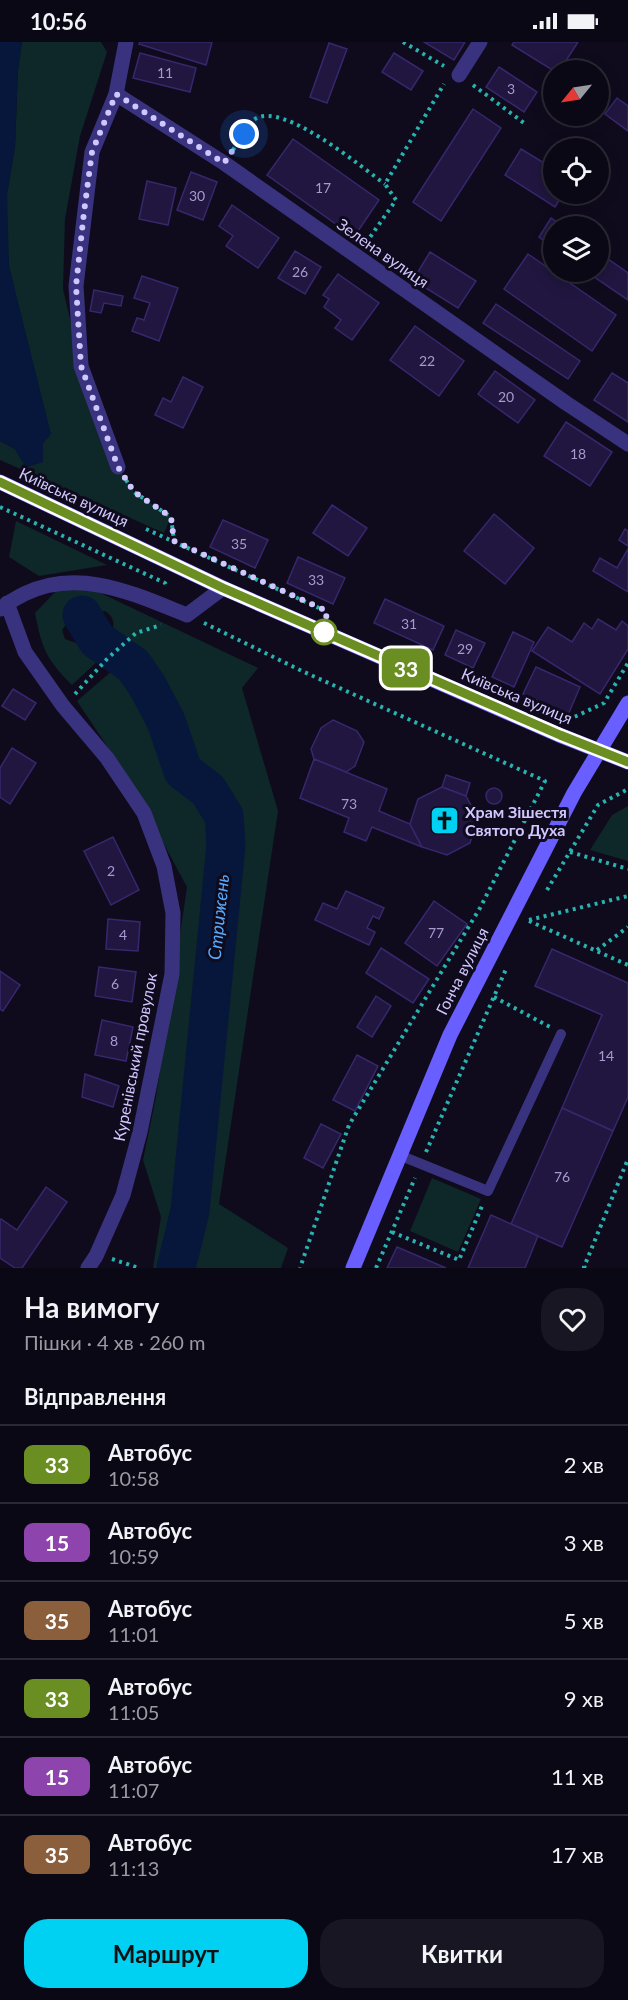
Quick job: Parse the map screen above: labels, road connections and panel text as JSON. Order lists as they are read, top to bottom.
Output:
{
  "streets": {
    "main road": ["Київська вулиця", "Гонча вулиця"],
    "street": ["Зелена вулиця", "Куренівський провулок"]
  },
  "crossings": [
    ["Київська вулиця", "Гонча вулиця"]
  ],
  "water": ["Стрижень"],
  "places": {
    "church": ["Храм Зішестя Святого Духа"]
  },
  "lines": ["bus line 33"],
  "house_numbers": [
    "11",
    "3",
    "17",
    "30",
    "26",
    "22",
    "20",
    "18",
    "35",
    "33",
    "31",
    "29",
    "73",
    "2",
    "77",
    "4",
    "6",
    "8",
    "14",
    "76"
  ],
  "north": "bottom left",
  "page": {
    "status": "10:56",
    "on_map": "33",
    "heading": [
      ["На вимогу", "Пішки · 4 хв · 260 m"],
      "Відправлення"
    ],
    "list": [
      {
        "mark": "33",
        "name": "Автобус",
        "note": "10:58",
        "value": "2 хв"
      },
      {
        "mark": "15",
        "name": "Автобус",
        "note": "10:59",
        "value": "3 хв"
      },
      {
        "mark": "35",
        "name": "Автобус",
        "note": "11:01",
        "value": "5 хв"
      },
      {
        "mark": "33",
        "name": "Автобус",
        "note": "11:05",
        "value": "9 хв"
      },
      {
        "mark": "15",
        "name": "Автобус",
        "note": "11:07",
        "value": "11 хв"
      },
      {
        "mark": "35",
        "name": "Автобус",
        "note": "11:13",
        "value": "17 хв"
      }
    ],
    "buttons": ["Маршрут", "Квитки"]
  }
}
